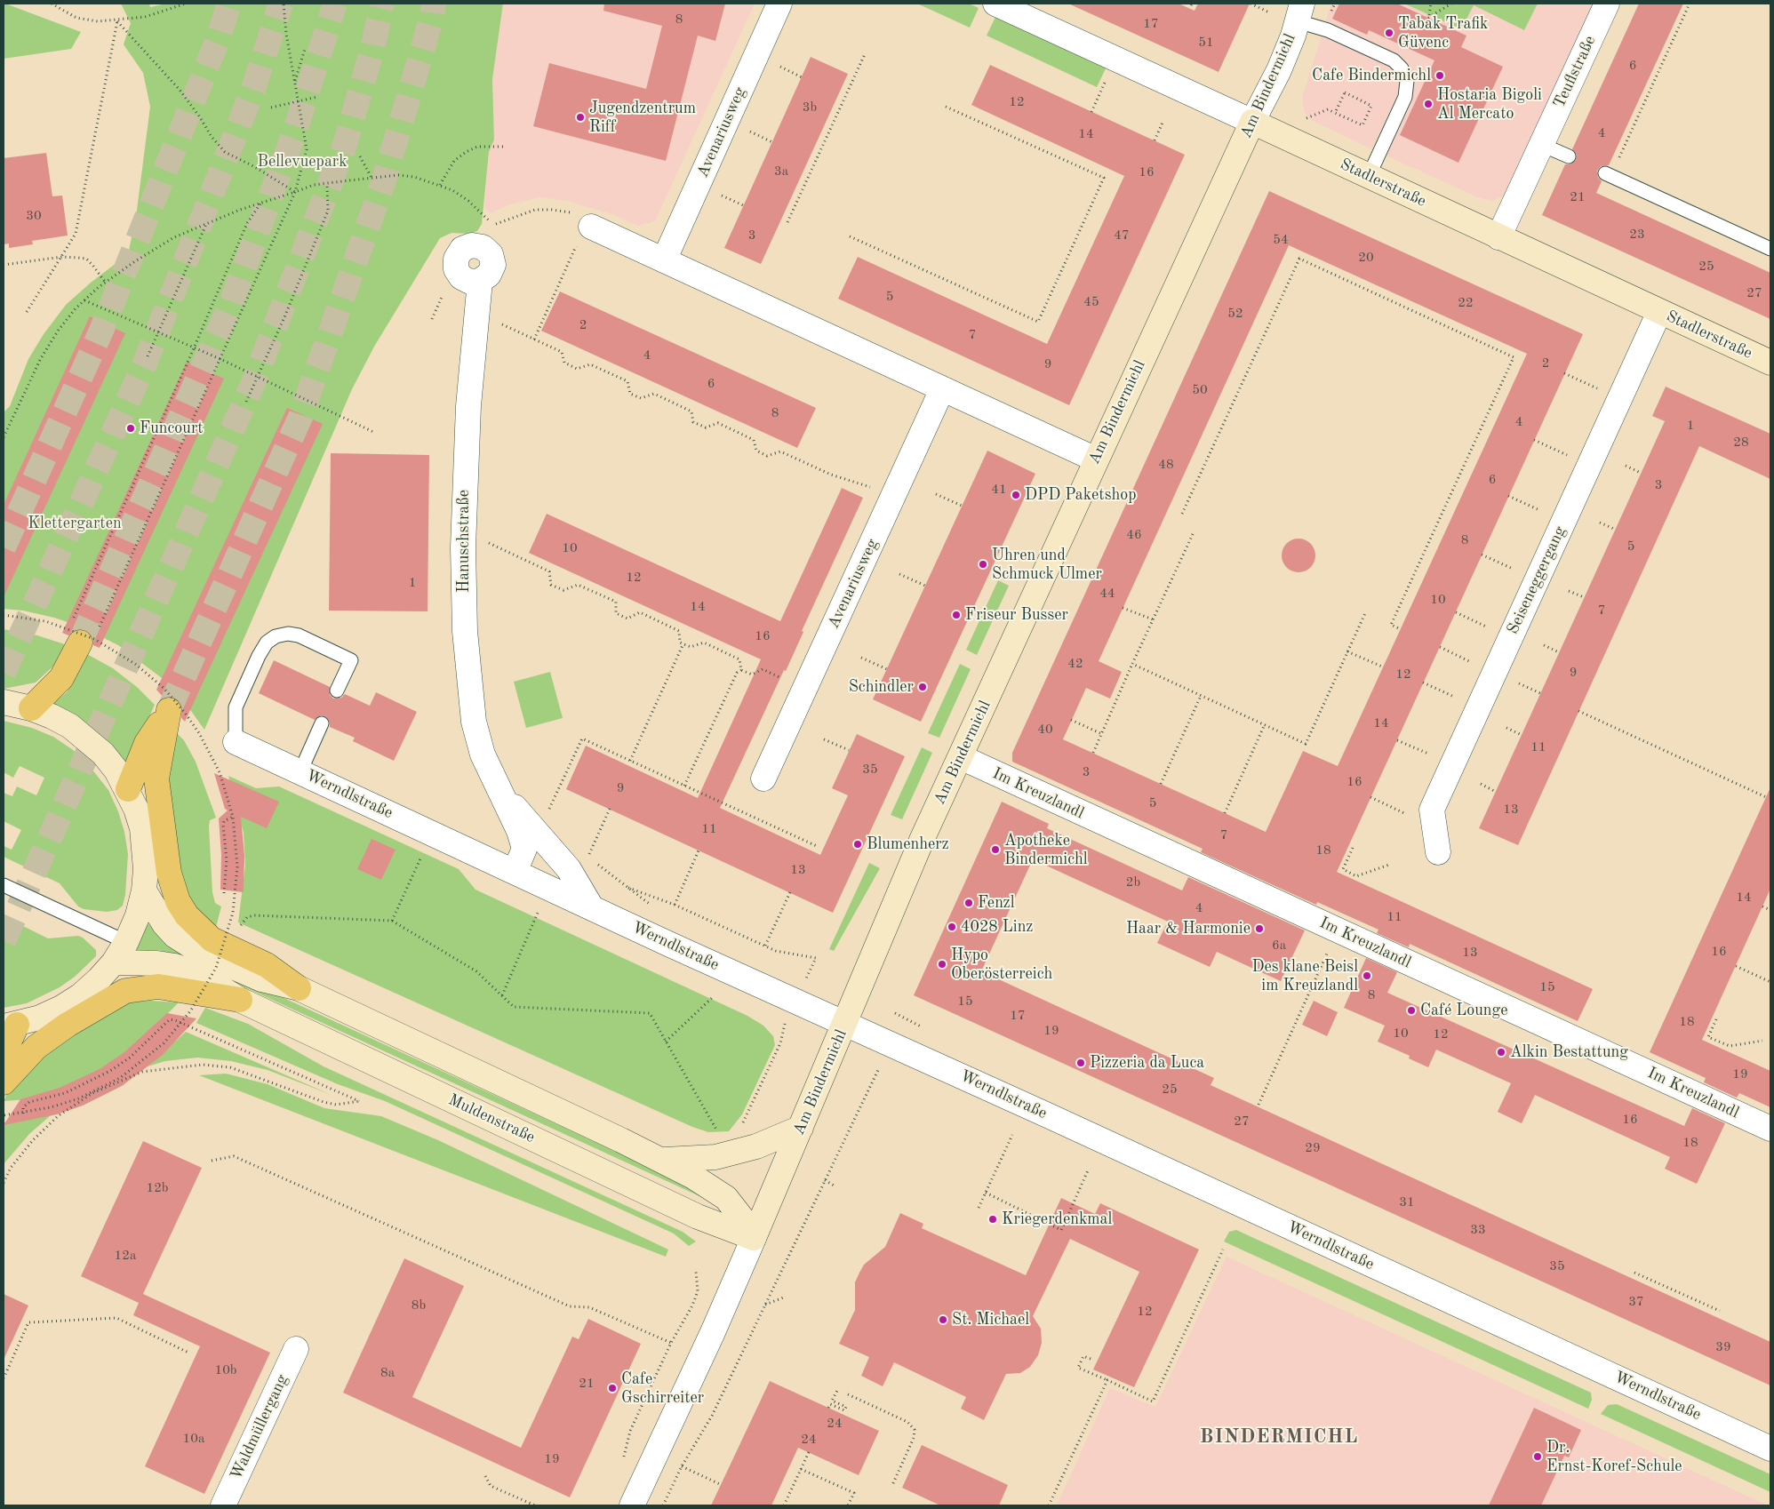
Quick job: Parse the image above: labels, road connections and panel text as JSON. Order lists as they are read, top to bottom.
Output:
{
  "streets": {
    "main road": ["Am Bindermichl", "Stadlerstraße", "Muldenstraße"],
    "street": [
      "Teuflstraße",
      "Avenariusweg",
      "Hanuschstraße",
      "Seiseneggergang",
      "Im Kreuzlandl",
      "Werndlstraße",
      "Waldmüllergang"
    ]
  },
  "crossings": [
    ["Teuflstraße", "Stadlerstraße"],
    ["Am Bindermichl", "Stadlerstraße"],
    ["Am Bindermichl", "Im Kreuzlandl"],
    ["Am Bindermichl", "Werndlstraße"],
    ["Am Bindermichl", "Muldenstraße"],
    ["Stadlerstraße", "Seiseneggergang"],
    ["Hanuschstraße", "Werndlstraße"]
  ],
  "districts": ["BINDERMICHL"],
  "parks": ["Bellevuepark", "Klettergarten"],
  "places": [
    "Tabak Trafik Güvenc",
    "Cafe Bindermichl",
    "Hostaria Bigoli Al Mercato",
    "Jugendzentrum Riff",
    "Funcourt",
    "DPD Paketshop",
    "Uhren und Schmuck Ulmer",
    "Friseur Busser",
    "Schindler",
    "Blumenherz",
    "Apotheke Bindermichl",
    "Fenzl",
    "4028 Linz",
    "Haar & Harmonie",
    "Hypo Oberösterreich",
    "Des klane Beisl im Kreuzlandl",
    "Café Lounge",
    "Alkin Bestattung",
    "Pizzeria da Luca",
    "Kriegerdenkmal",
    "St. Michael",
    "Cafe Gschirreiter",
    "Dr. Ernst-Koref-Schule"
  ],
  "house_numbers": [
    "8",
    "17",
    "51",
    "6",
    "12",
    "3b",
    "4",
    "14",
    "3a",
    "16",
    "21",
    "30",
    "23",
    "3",
    "47",
    "54",
    "20",
    "25",
    "27",
    "5",
    "45",
    "22",
    "52",
    "2",
    "7",
    "4",
    "2",
    "9",
    "6",
    "50",
    "8",
    "4",
    "1",
    "28",
    "48",
    "6",
    "3",
    "41",
    "46",
    "8",
    "5",
    "10",
    "12",
    "1",
    "44",
    "10",
    "14",
    "7",
    "16",
    "42",
    "9",
    "12",
    "14",
    "40",
    "11",
    "35",
    "3",
    "16",
    "9",
    "5",
    "13",
    "11",
    "7",
    "18",
    "13",
    "2b",
    "14",
    "4",
    "11",
    "6a",
    "16",
    "13",
    "15",
    "8",
    "15",
    "17",
    "18",
    "19",
    "10",
    "12",
    "19",
    "25",
    "16",
    "27",
    "18",
    "29",
    "12b",
    "31",
    "33",
    "12a",
    "35",
    "37",
    "8b",
    "12",
    "39",
    "10b",
    "8a",
    "21",
    "24",
    "10a",
    "24",
    "19"
  ]
}
